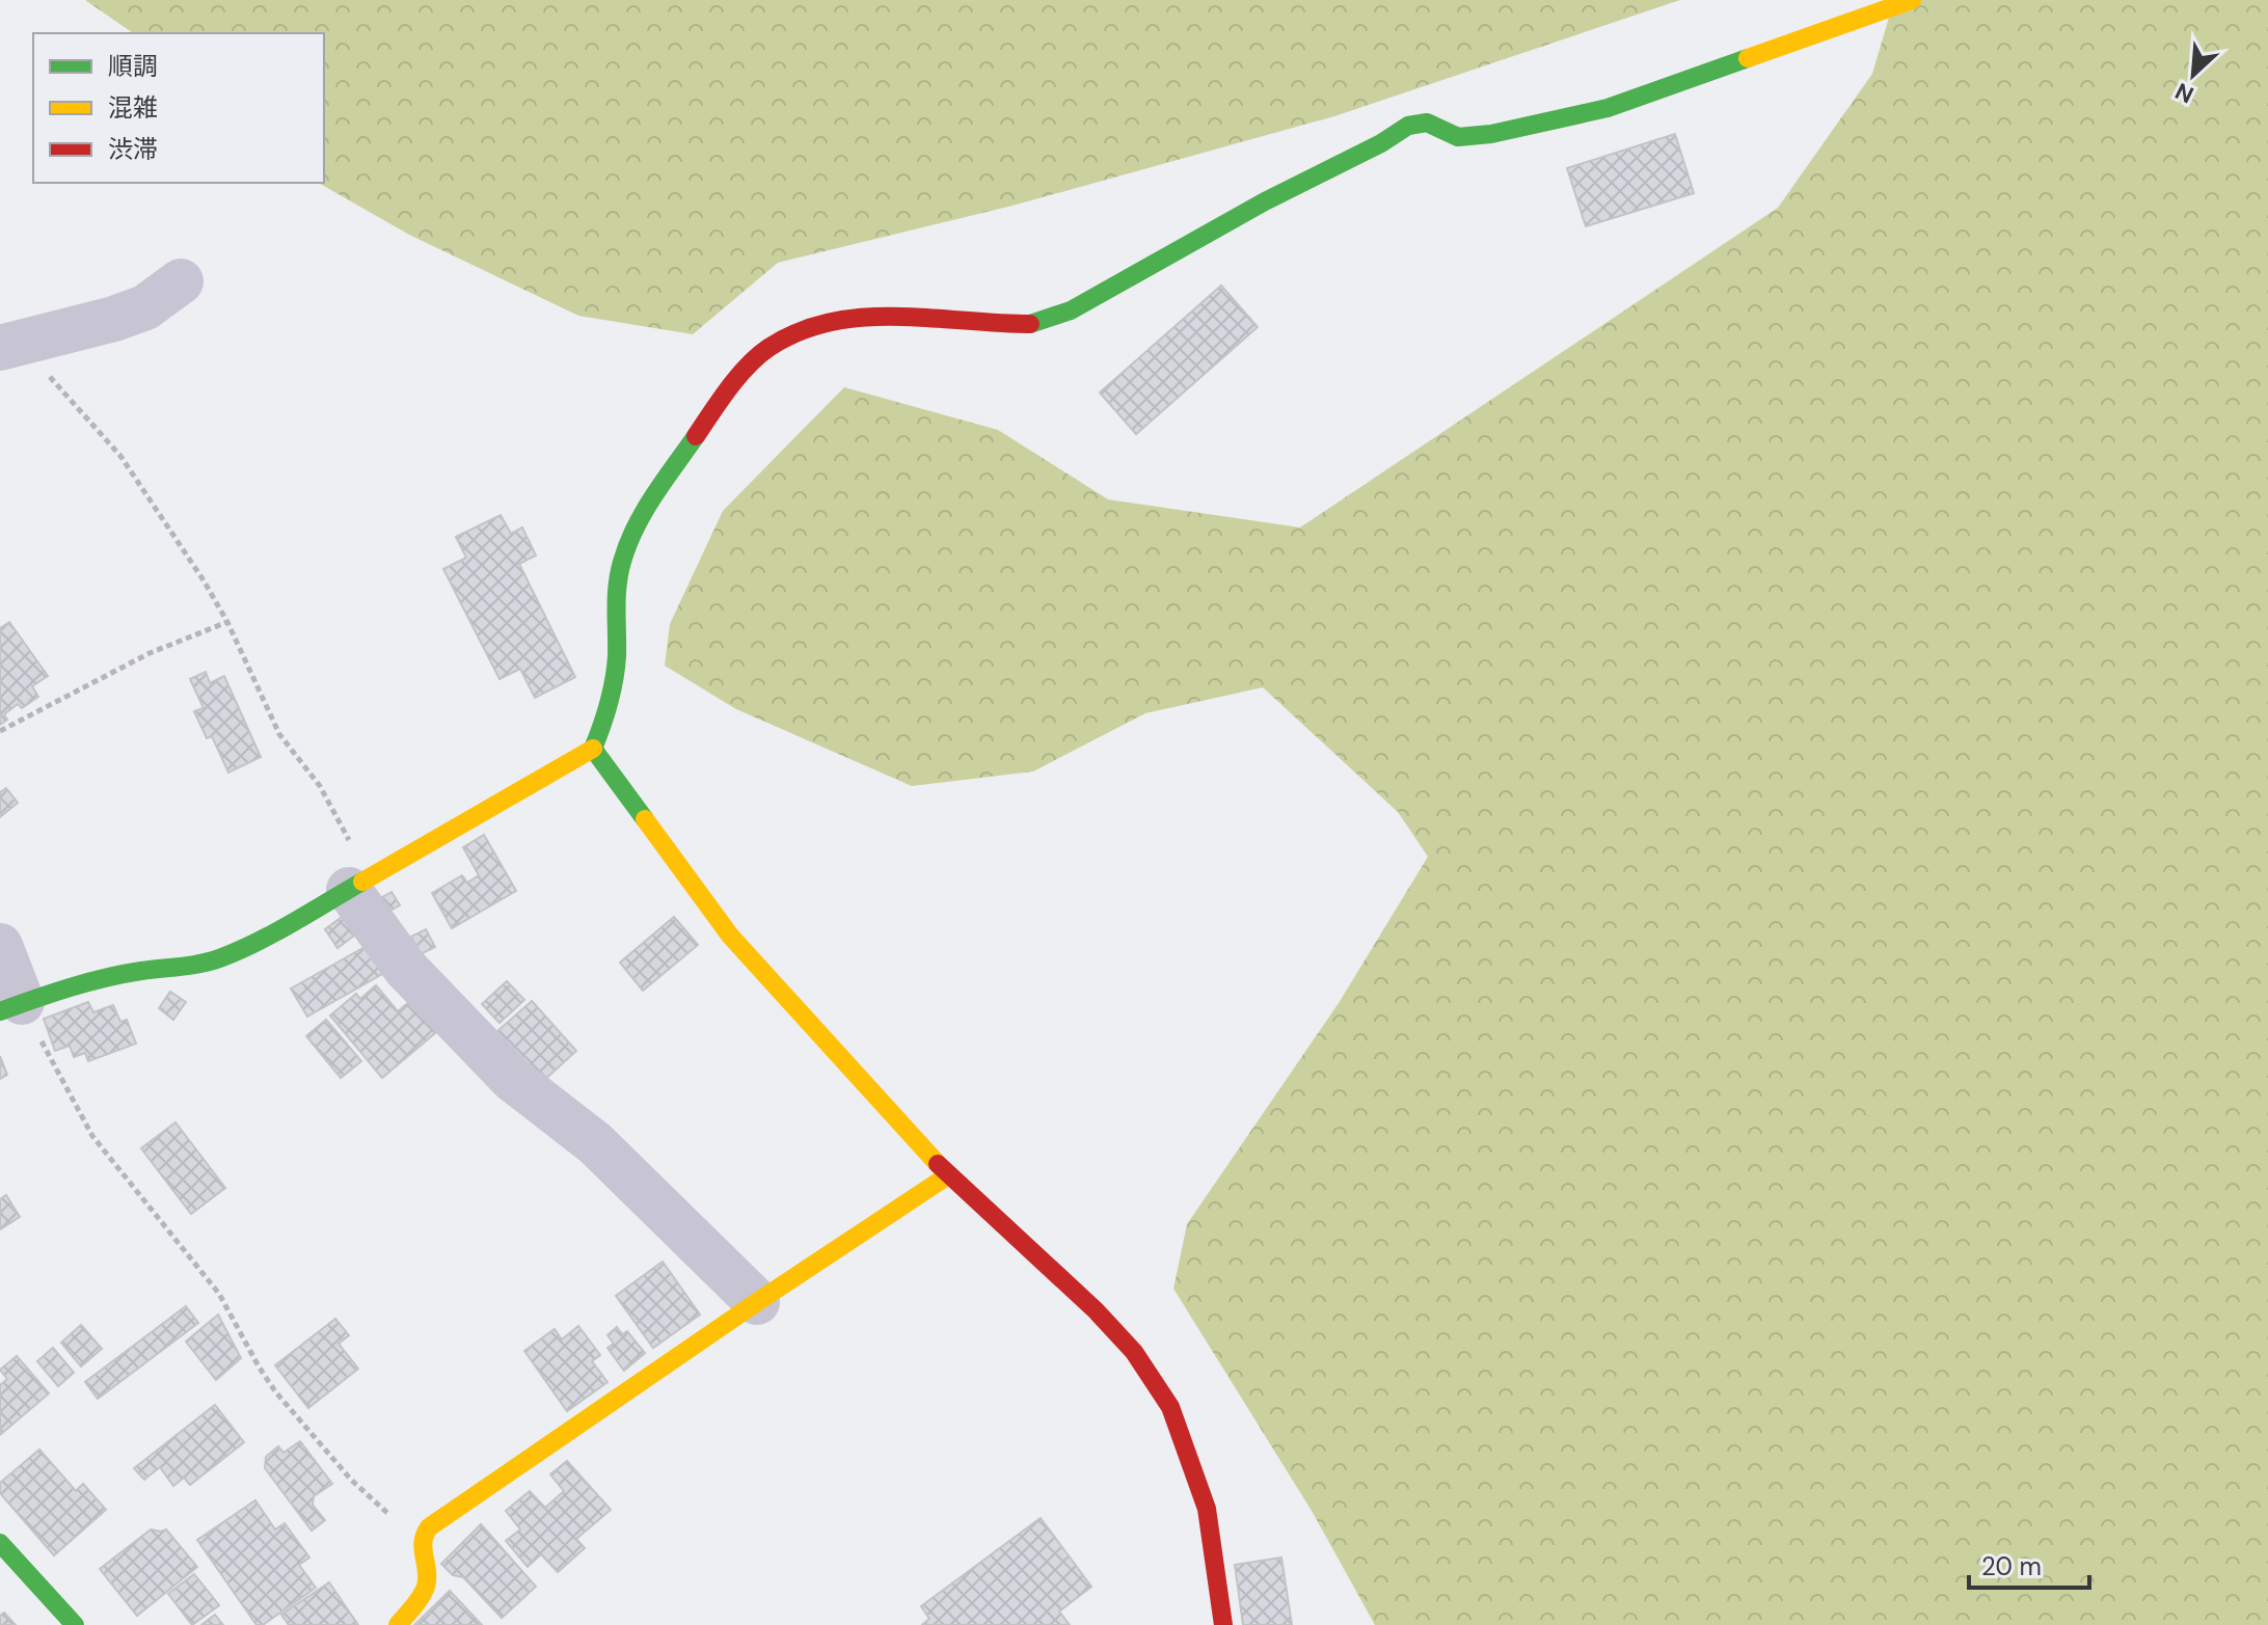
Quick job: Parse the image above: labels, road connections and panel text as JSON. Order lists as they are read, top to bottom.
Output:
{
  "legend": ["順調", "混雑", "渋滞"],
  "scale_bar": "20 m",
  "north": "bottom left"
}
